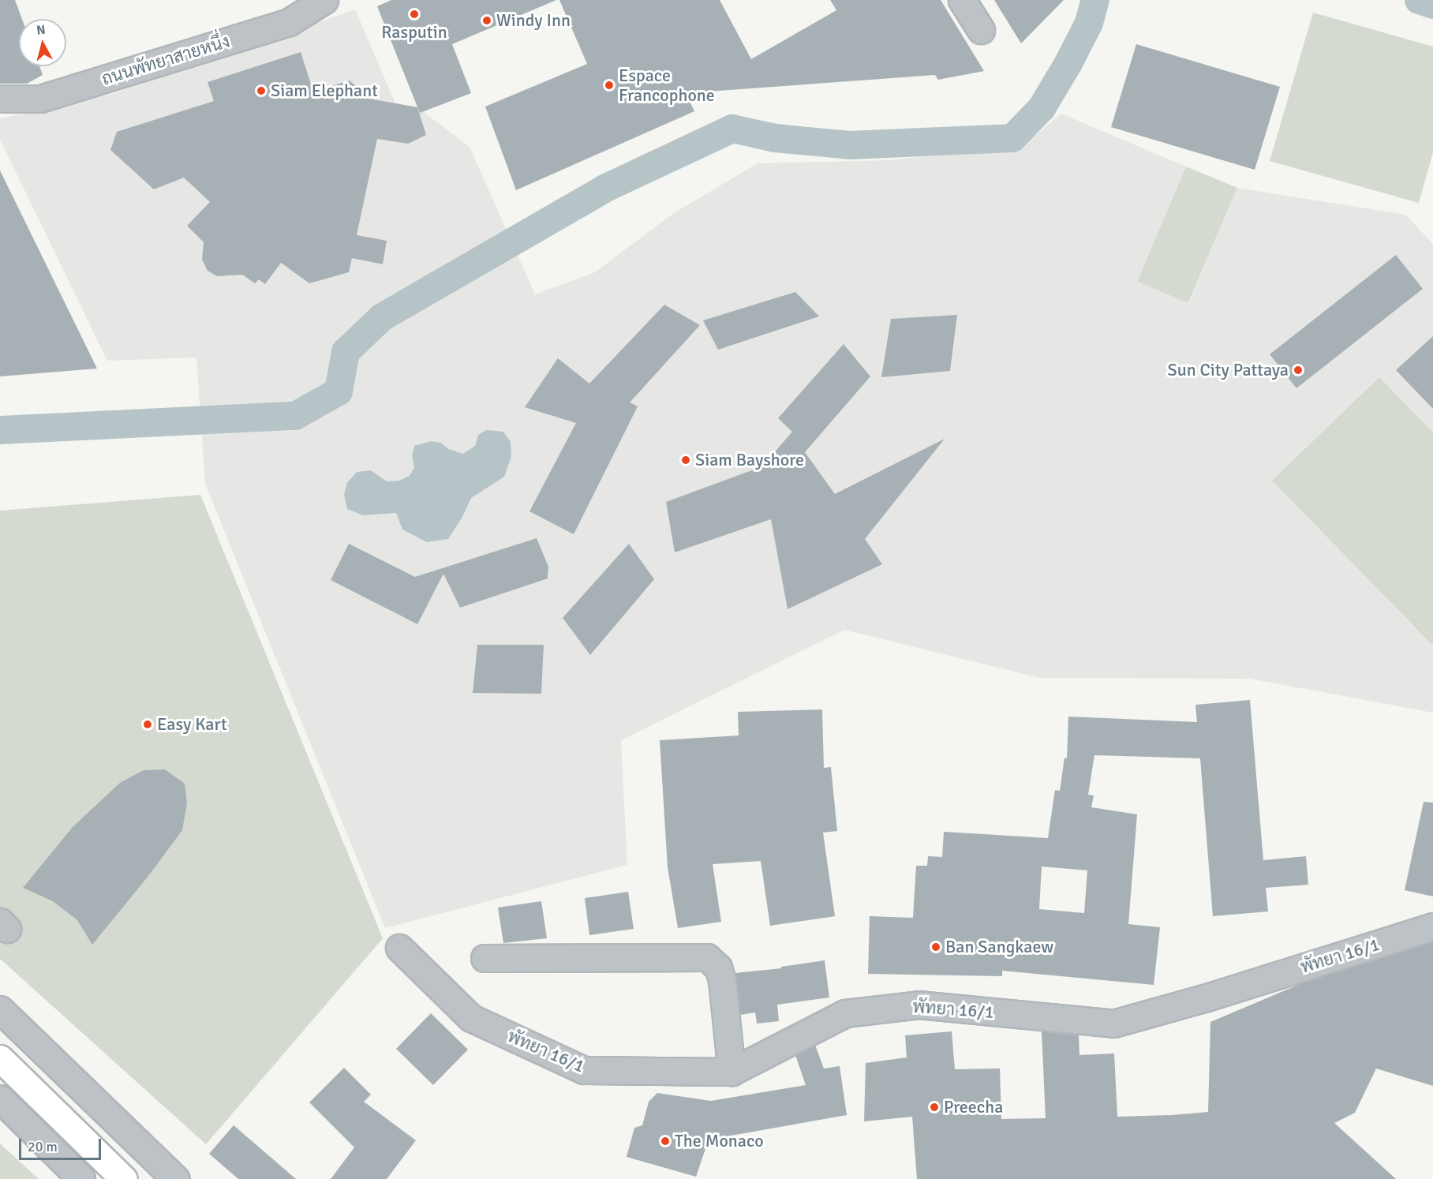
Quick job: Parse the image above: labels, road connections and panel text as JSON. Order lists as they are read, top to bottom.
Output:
{
  "streets": {
    "street": ["ถนนพัทยาสายหนึ่ง", "พัทยา 16/1"]
  },
  "places": [
    "Rasputin",
    "Windy Inn",
    "Espace Francophone",
    "Siam Elephant",
    "Sun City Pattaya",
    "Siam Bayshore",
    "Easy Kart",
    "Ban Sangkaew",
    "Preecha",
    "The Monaco"
  ],
  "scale_bar": "20 m",
  "north": "top"
}
